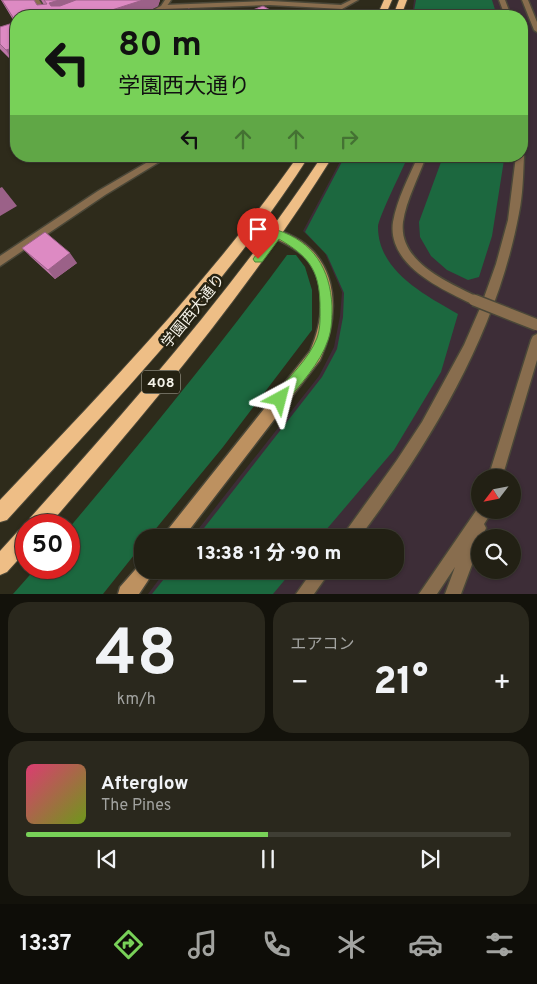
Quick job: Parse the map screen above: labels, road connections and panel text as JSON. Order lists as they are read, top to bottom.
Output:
{
  "streets": {
    "highway": ["学園西大通り", "408"]
  },
  "north": "bottom left",
  "page": {
    "turn": ["80 m", "学園西大通り"],
    "limit": "50",
    "trip": "13:38 · 1 分 · 90 m",
    "tile": [
      ["48", "km/h"],
      "エアコン"
    ],
    "heat": ["−", "21°", "+"],
    "song": ["Afterglow", "The Pines"],
    "tabs": "13:37"
  }
}
